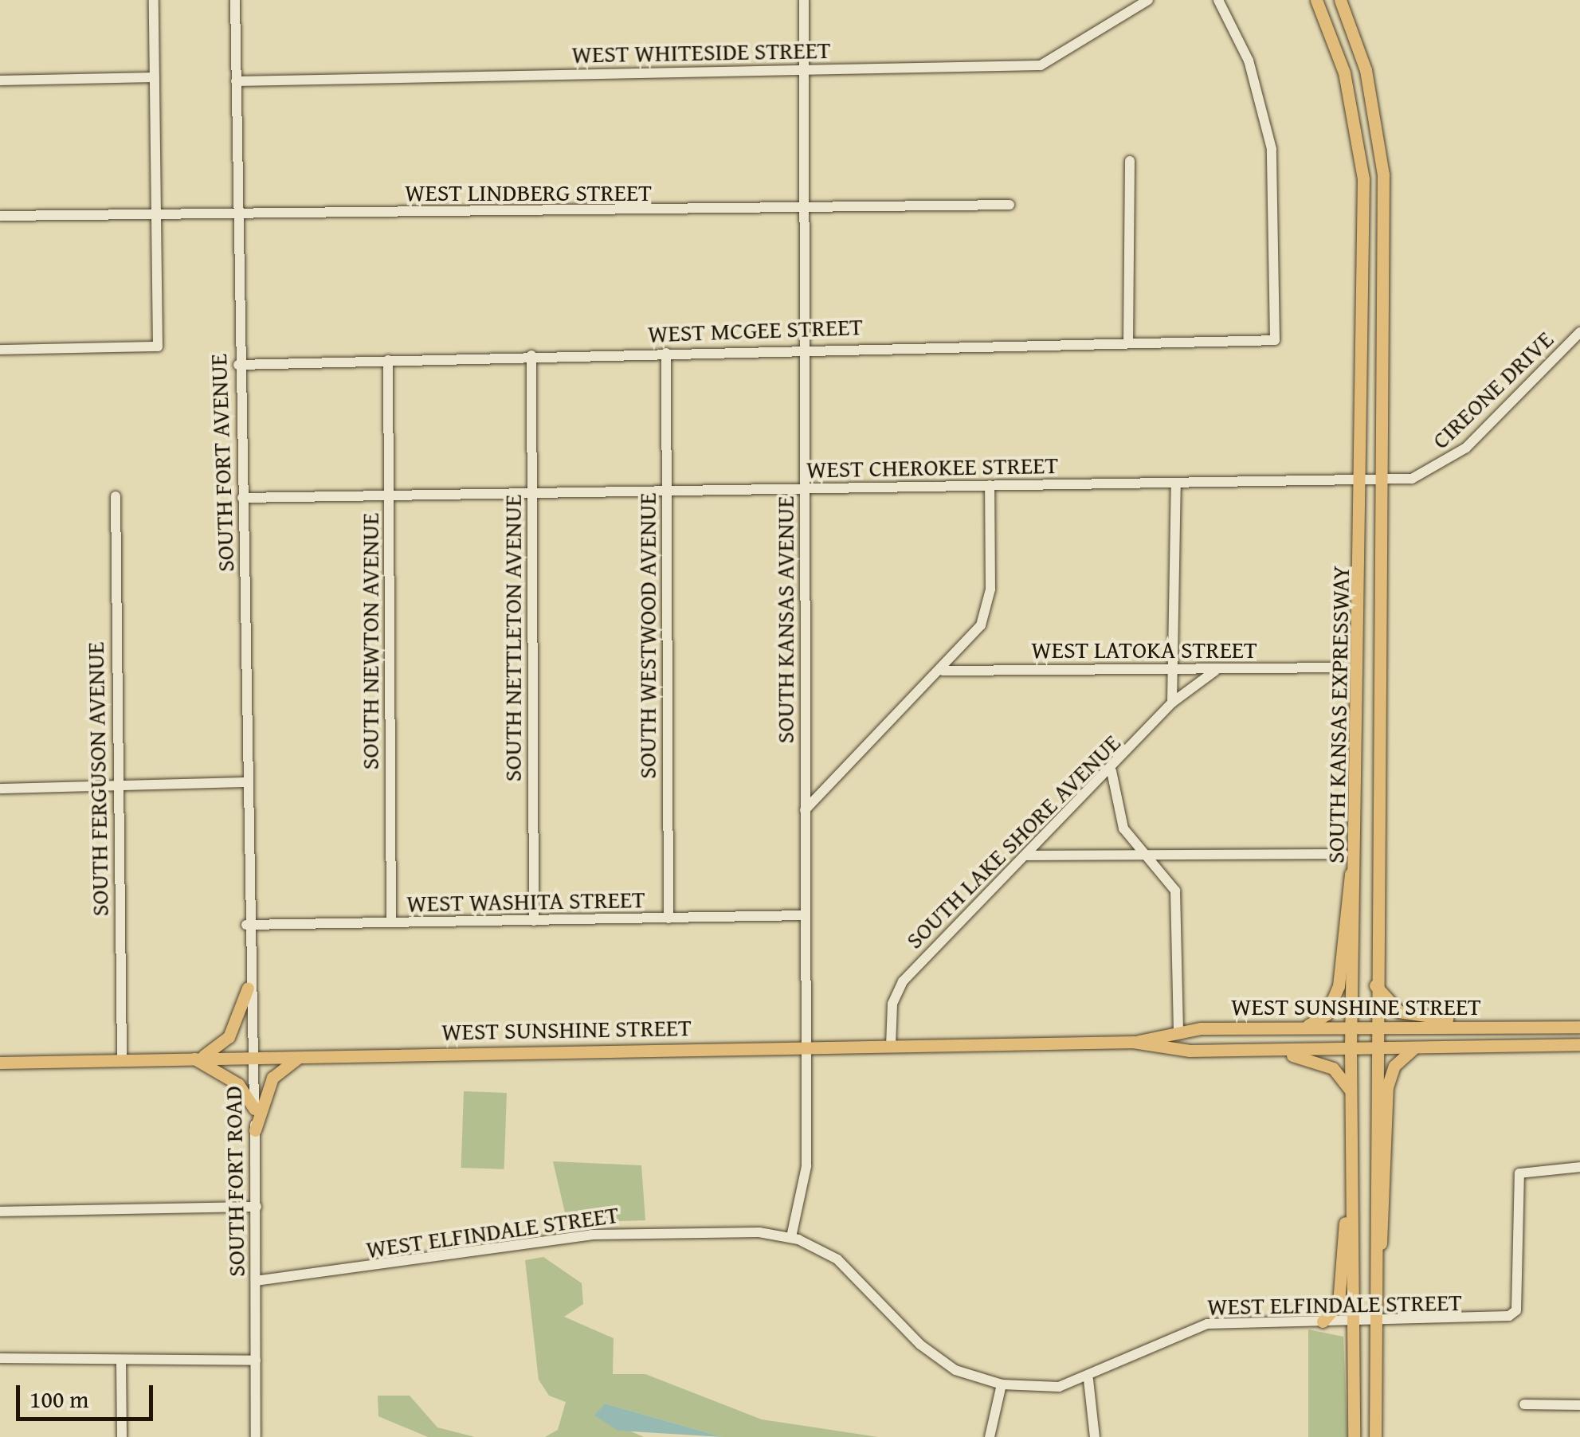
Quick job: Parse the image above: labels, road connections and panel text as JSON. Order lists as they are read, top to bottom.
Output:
{
  "streets": {
    "main road": ["SOUTH KANSAS EXPRESSWAY", "WEST SUNSHINE STREET"],
    "street": [
      "WEST WHITESIDE STREET",
      "WEST LINDBERG STREET",
      "WEST MCGEE STREET",
      "CIREONE DRIVE",
      "SOUTH FORT AVENUE",
      "WEST CHEROKEE STREET",
      "SOUTH KANSAS AVENUE",
      "SOUTH WESTWOOD AVENUE",
      "SOUTH NETTLETON AVENUE",
      "SOUTH NEWTON AVENUE",
      "WEST LATOKA STREET",
      "SOUTH FERGUSON AVENUE",
      "SOUTH LAKE SHORE AVENUE",
      "WEST WASHITA STREET",
      "SOUTH FORT ROAD",
      "WEST ELFINDALE STREET"
    ]
  },
  "crossings": [
    ["WEST WHITESIDE STREET", "SOUTH FORT AVENUE"],
    ["WEST WHITESIDE STREET", "SOUTH KANSAS AVENUE"],
    ["WEST LINDBERG STREET", "SOUTH FORT AVENUE"],
    ["WEST LINDBERG STREET", "SOUTH KANSAS AVENUE"],
    ["WEST MCGEE STREET", "SOUTH FORT AVENUE"],
    ["WEST MCGEE STREET", "SOUTH KANSAS AVENUE"],
    ["WEST MCGEE STREET", "SOUTH WESTWOOD AVENUE"],
    ["WEST MCGEE STREET", "SOUTH NETTLETON AVENUE"],
    ["WEST MCGEE STREET", "SOUTH NEWTON AVENUE"],
    ["CIREONE DRIVE", "WEST CHEROKEE STREET"],
    ["CIREONE DRIVE", "SOUTH KANSAS EXPRESSWAY"],
    ["SOUTH FORT AVENUE", "WEST CHEROKEE STREET"],
    ["SOUTH FORT AVENUE", "WEST WASHITA STREET"],
    ["SOUTH FORT AVENUE", "SOUTH FORT ROAD"],
    ["WEST CHEROKEE STREET", "SOUTH KANSAS AVENUE"],
    ["WEST CHEROKEE STREET", "SOUTH WESTWOOD AVENUE"],
    ["WEST CHEROKEE STREET", "SOUTH NETTLETON AVENUE"],
    ["WEST CHEROKEE STREET", "SOUTH NEWTON AVENUE"],
    ["WEST CHEROKEE STREET", "SOUTH KANSAS EXPRESSWAY"],
    ["SOUTH KANSAS AVENUE", "WEST WASHITA STREET"],
    ["SOUTH KANSAS AVENUE", "WEST SUNSHINE STREET"],
    ["SOUTH KANSAS AVENUE", "WEST ELFINDALE STREET"],
    ["SOUTH WESTWOOD AVENUE", "WEST WASHITA STREET"],
    ["SOUTH NETTLETON AVENUE", "WEST WASHITA STREET"],
    ["SOUTH NEWTON AVENUE", "WEST WASHITA STREET"],
    ["WEST LATOKA STREET", "SOUTH LAKE SHORE AVENUE"],
    ["SOUTH KANSAS EXPRESSWAY", "WEST SUNSHINE STREET"],
    ["SOUTH KANSAS EXPRESSWAY", "WEST ELFINDALE STREET"],
    ["SOUTH FERGUSON AVENUE", "WEST SUNSHINE STREET"],
    ["SOUTH LAKE SHORE AVENUE", "WEST SUNSHINE STREET"],
    ["WEST WASHITA STREET", "SOUTH FORT ROAD"],
    ["WEST SUNSHINE STREET", "SOUTH FORT ROAD"],
    ["SOUTH FORT ROAD", "WEST ELFINDALE STREET"]
  ],
  "scale_bar": "100 m"
}
